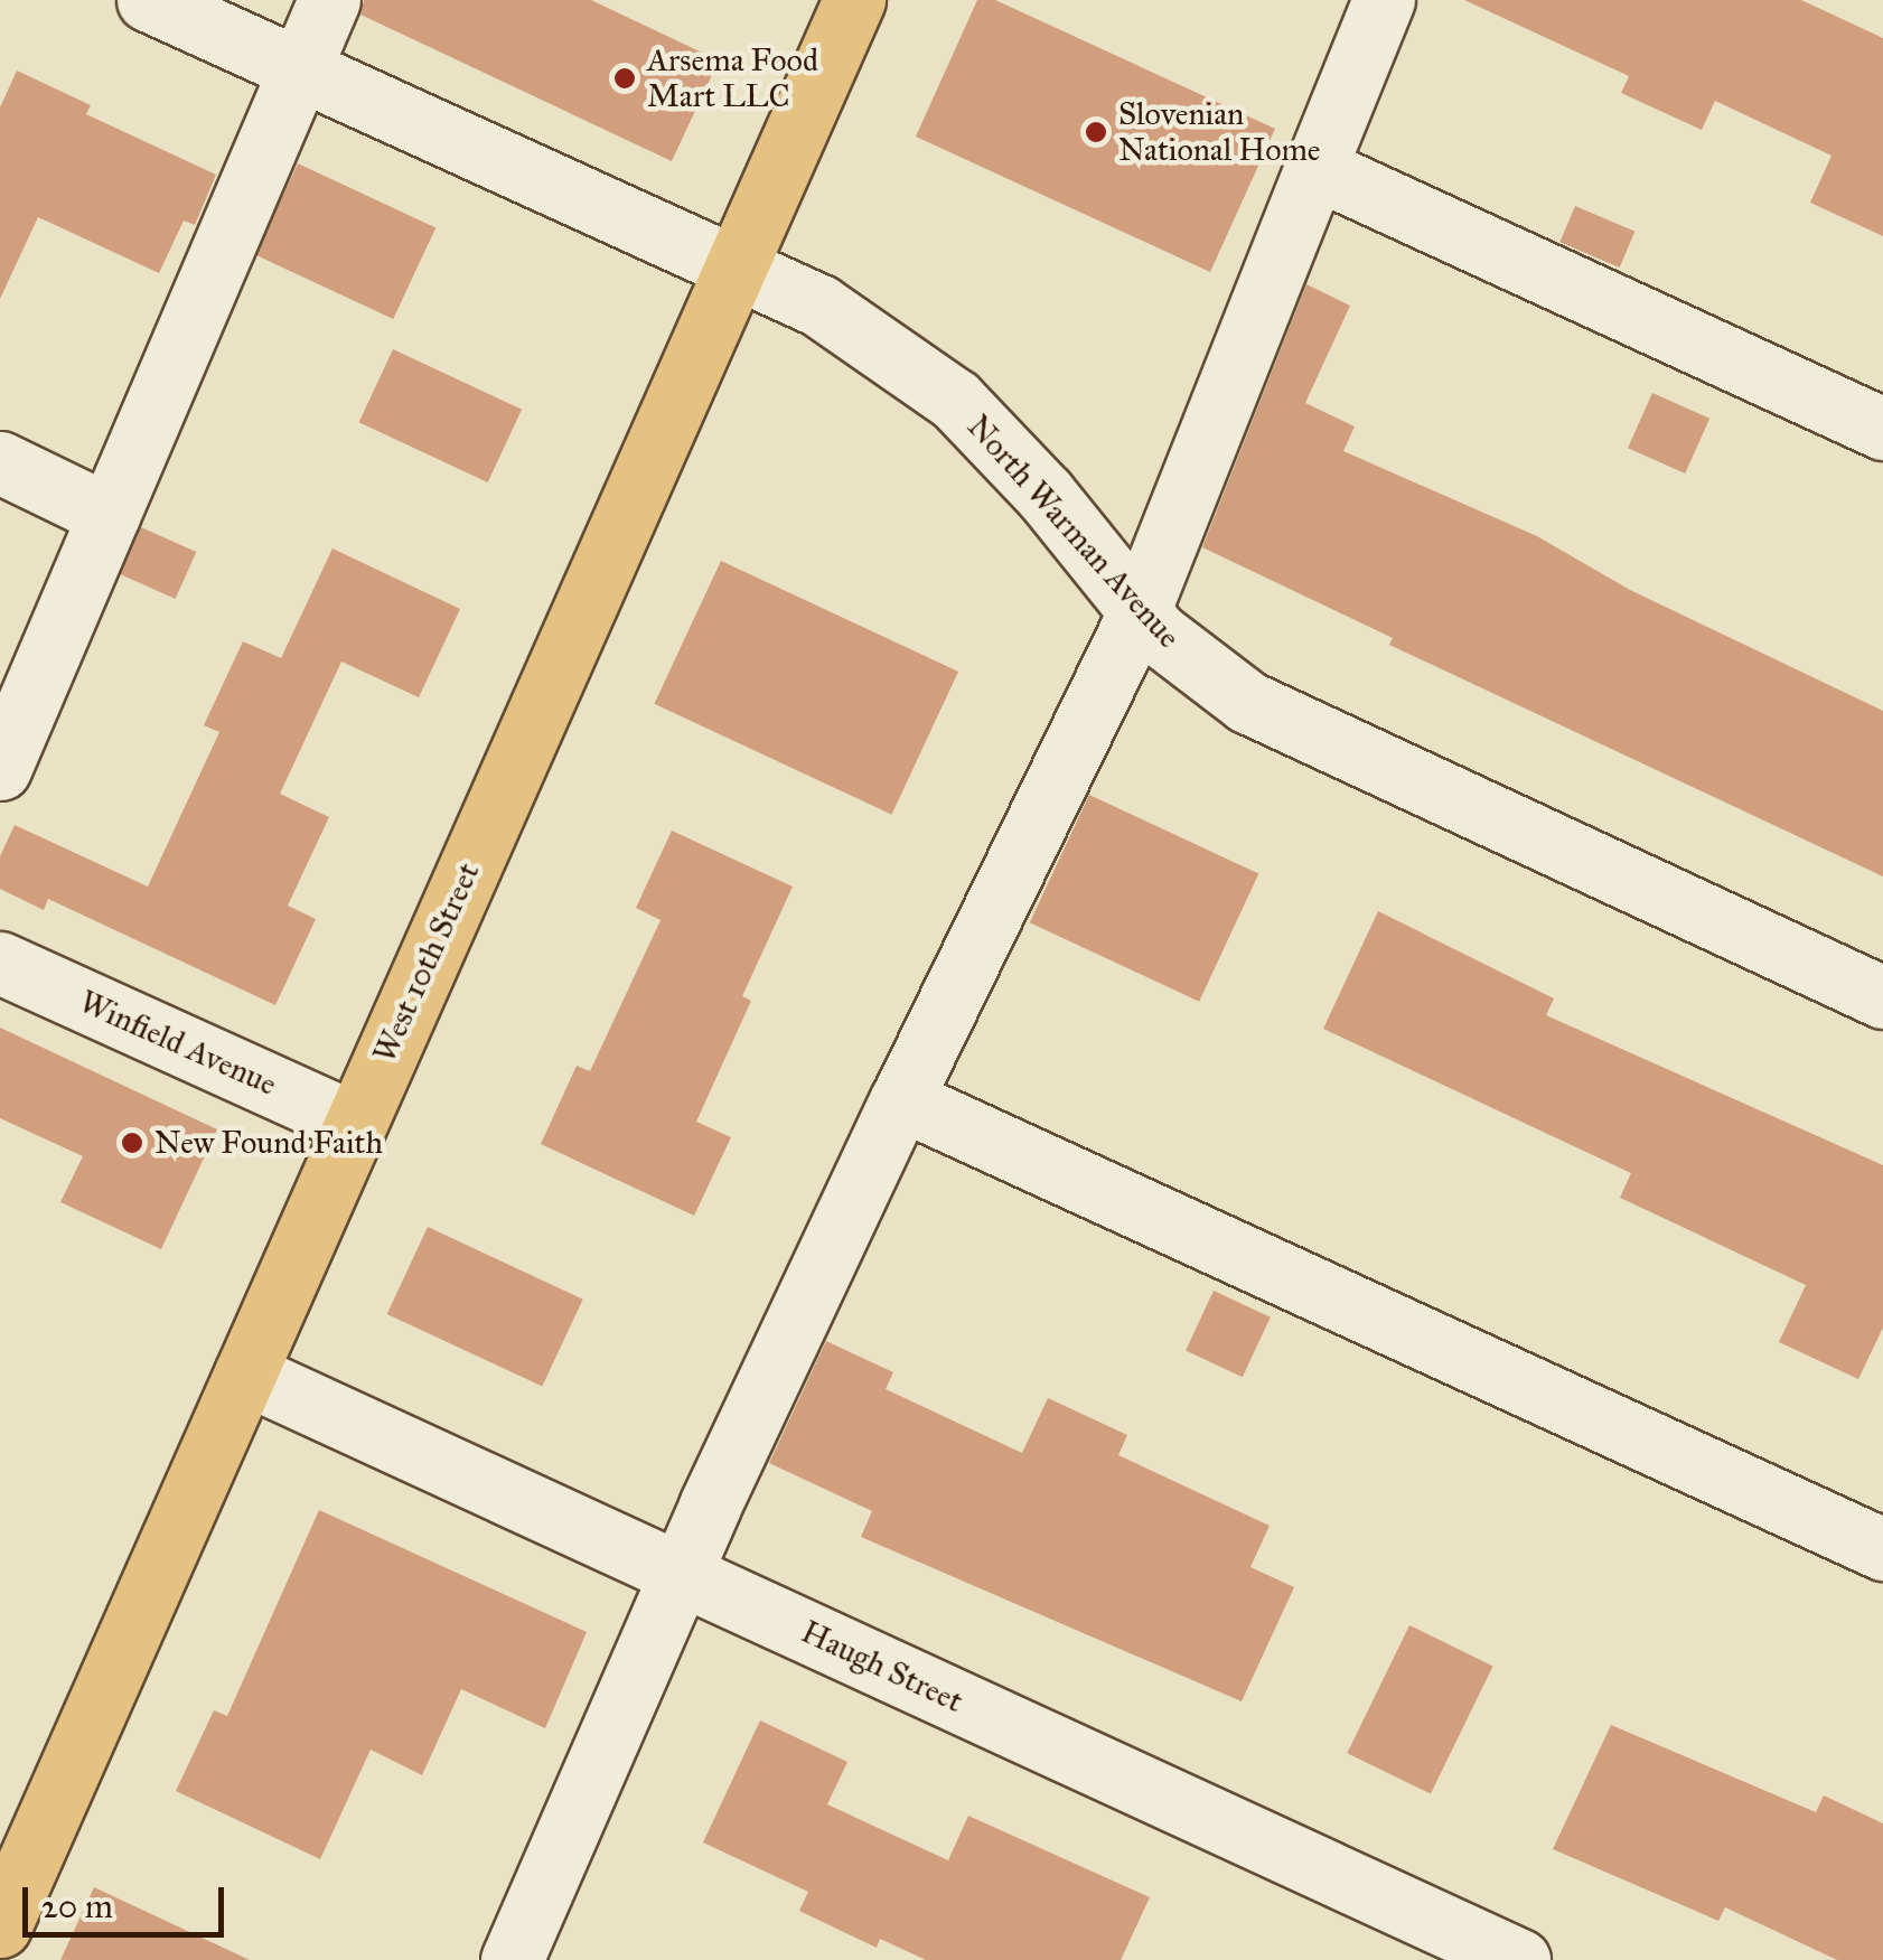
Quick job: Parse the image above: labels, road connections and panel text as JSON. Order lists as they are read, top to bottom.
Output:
{
  "streets": {
    "main road": ["West 10th Street"],
    "street": ["North Warman Avenue", "Winfield Avenue", "Haugh Street"]
  },
  "crossings": [
    ["North Warman Avenue", "West 10th Street"],
    ["West 10th Street", "Winfield Avenue"],
    ["West 10th Street", "Haugh Street"]
  ],
  "places": ["Arsema Food Mart LLC", "Slovenian National Home", "New Found Faith"],
  "scale_bar": "20 m"
}
